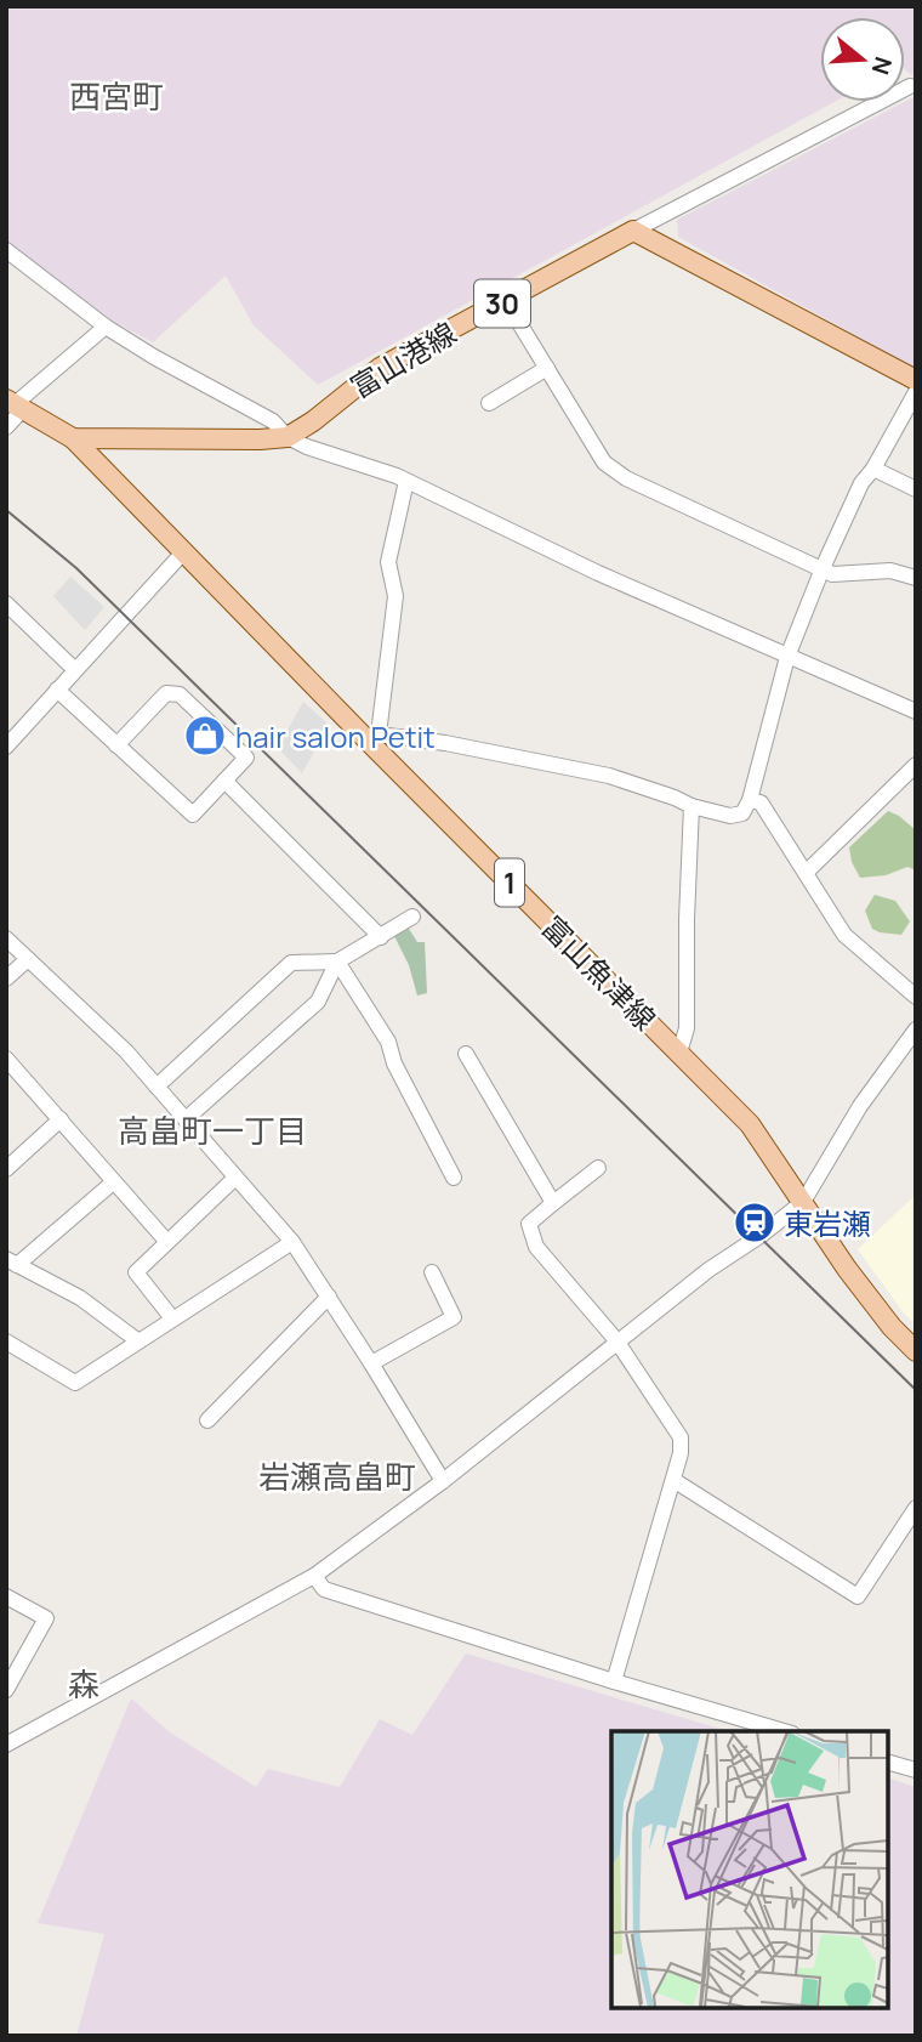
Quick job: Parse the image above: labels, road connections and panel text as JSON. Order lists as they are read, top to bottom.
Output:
{
  "streets": {
    "main road": [
      "30",
      "富山港線",
      "1",
      "富山魚津線"
    ]
  },
  "crossings": [
    ["1", "富山魚津線"]
  ],
  "districts": [
    "西宮町",
    "高畠町一丁目",
    "岩瀬高畠町",
    "森"
  ],
  "places": {
    "shop": ["hair salon Petit"],
    "station": ["東岩瀬"]
  },
  "north": "right"
}
